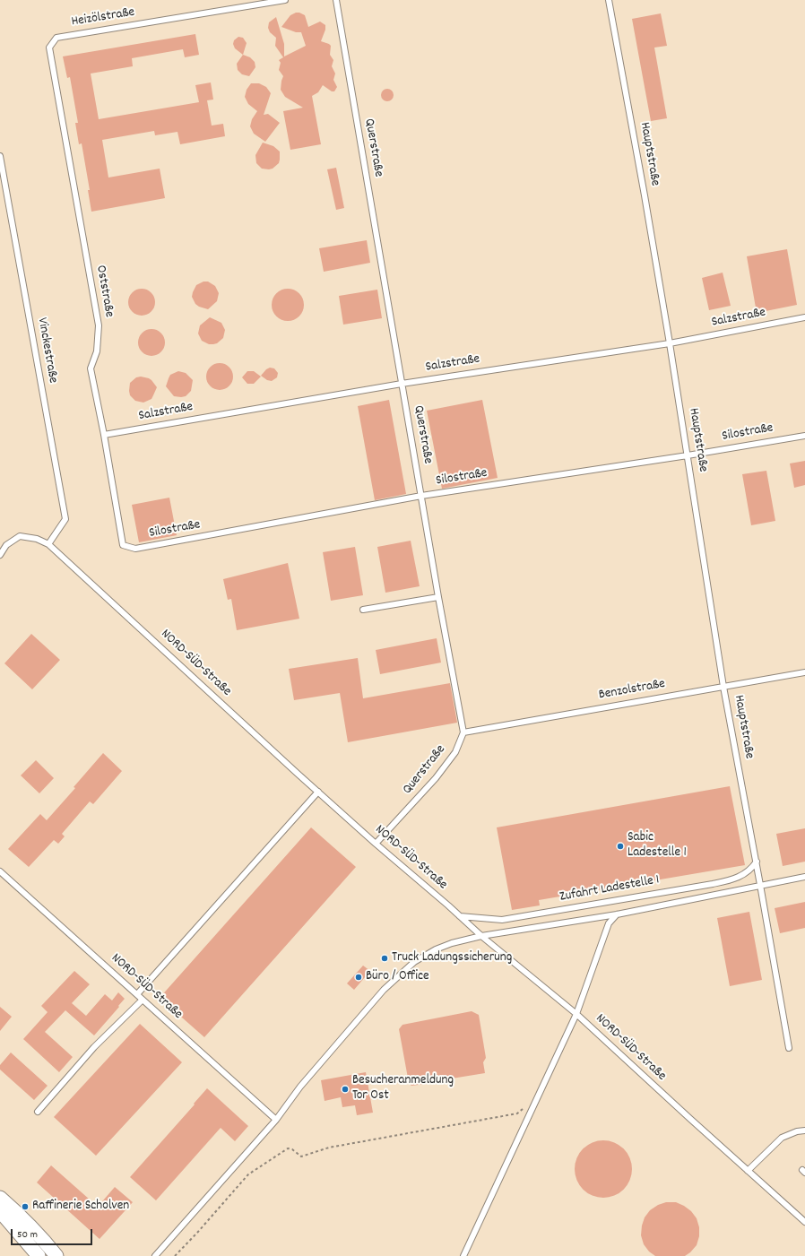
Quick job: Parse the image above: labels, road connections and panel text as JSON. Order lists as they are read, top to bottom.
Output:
{
  "streets": {
    "lane": [
      "Heizölstraße",
      "Querstraße",
      "Hauptstraße",
      "Oststraße",
      "Salzstraße",
      "Vinckestraße",
      "Silostraße",
      "NORD-SÜD-Straße",
      "Benzolstraße",
      "Zufahrt Ladestelle 1"
    ]
  },
  "crossings": [
    ["Heizölstraße", "Oststraße"],
    ["Querstraße", "Salzstraße"],
    ["Querstraße", "Silostraße"],
    ["Querstraße", "NORD-SÜD-Straße"],
    ["Querstraße", "Benzolstraße"],
    ["Hauptstraße", "Salzstraße"],
    ["Hauptstraße", "Silostraße"],
    ["Hauptstraße", "Benzolstraße"],
    ["Hauptstraße", "Zufahrt Ladestelle 1"],
    ["Oststraße", "Salzstraße"],
    ["Oststraße", "Silostraße"],
    ["Vinckestraße", "NORD-SÜD-Straße"],
    ["NORD-SÜD-Straße", "Zufahrt Ladestelle 1"]
  ],
  "places": [
    "Sabic Ladestelle 1",
    "Truck Ladungssicherung",
    "Büro / Office",
    "Besucheranmeldung Tor Ost",
    "Raffinerie Scholven"
  ],
  "scale_bar": "50 m"
}
